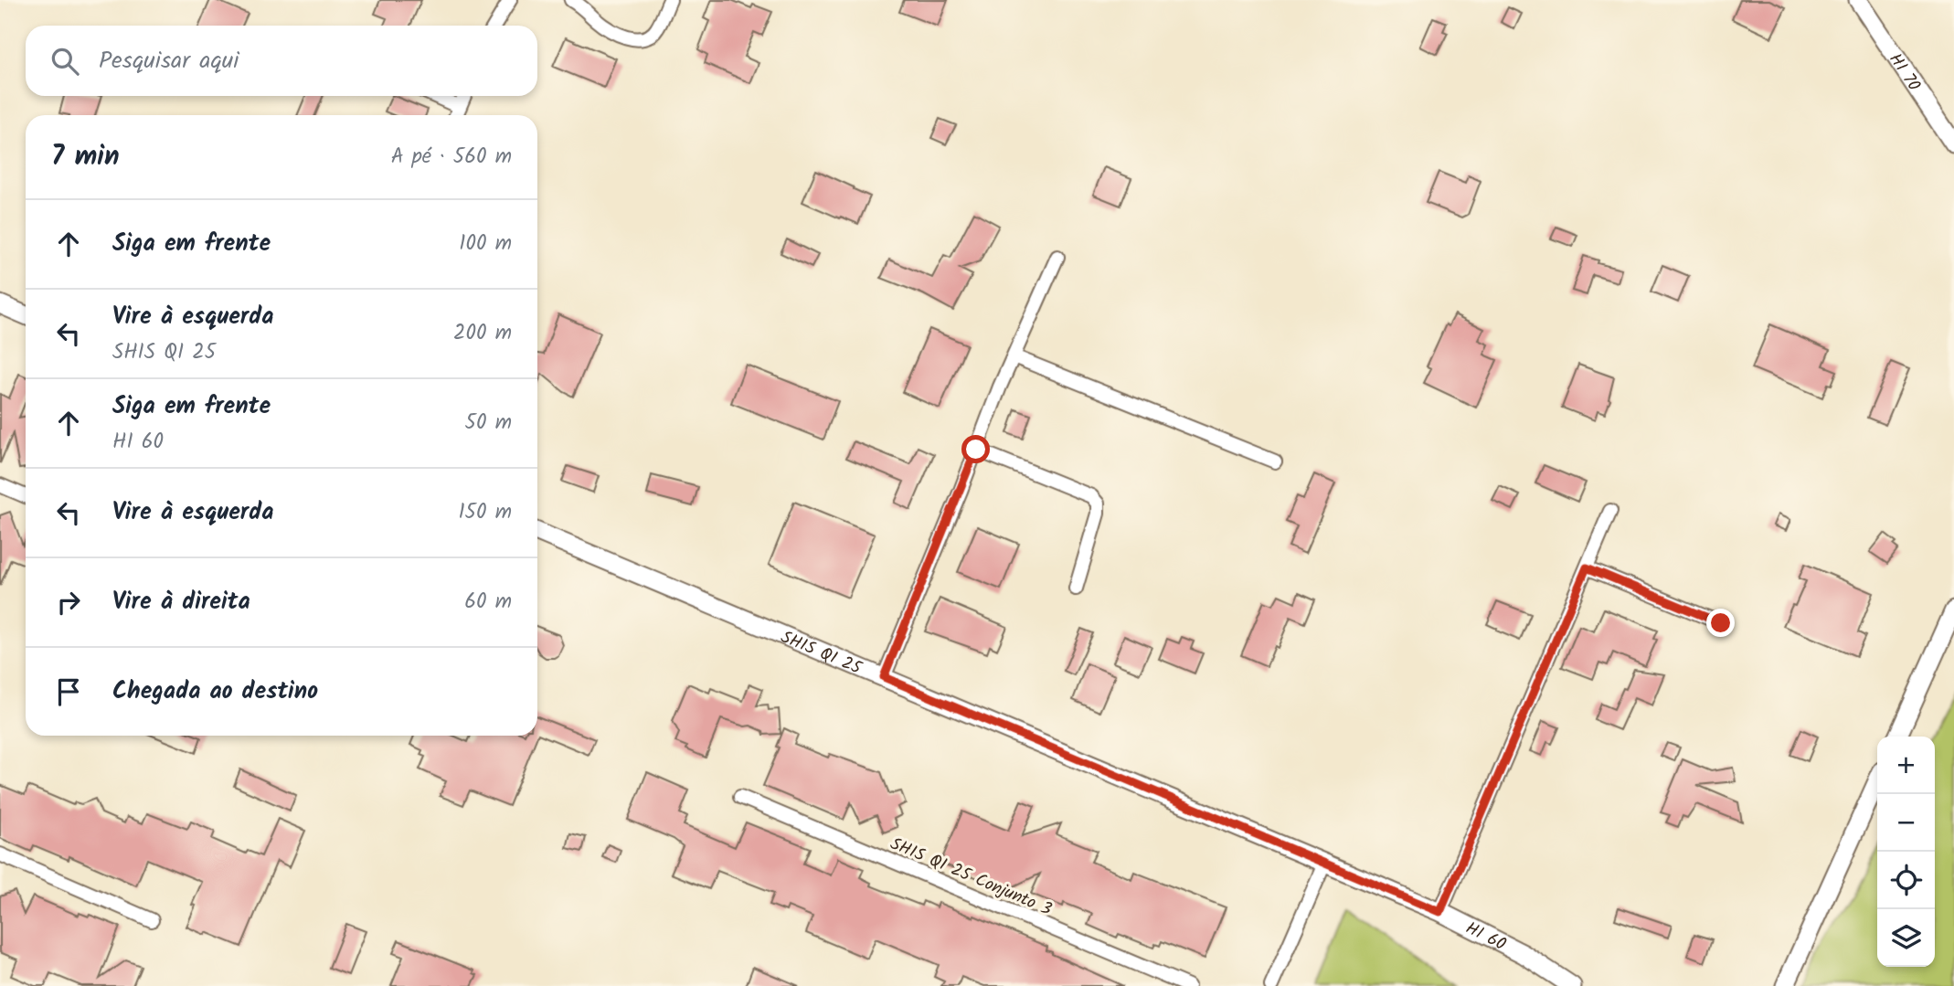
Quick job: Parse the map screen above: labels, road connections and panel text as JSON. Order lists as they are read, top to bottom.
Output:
{
  "streets": {
    "street": [
      "HI 70",
      "SHIS QI 25",
      "SHIS QI 25 Conjunto 3",
      "HI 60"
    ]
  },
  "crossings": [
    ["SHIS QI 25", "HI 60"]
  ],
  "page": {
    "search": "Pesquisar aqui",
    "heading": ["7 min", "A pé · 560 m"],
    "list": [
      ["Siga em frente", "100 m"],
      ["Vire à esquerda", "SHIS QI 25", "200 m"],
      ["Siga em frente", "HI 60", "50 m"],
      ["Vire à esquerda", "150 m"],
      ["Vire à direita", "60 m"],
      "Chegada ao destino"
    ],
    "map_buttons": ["+", "−"]
  }
}
